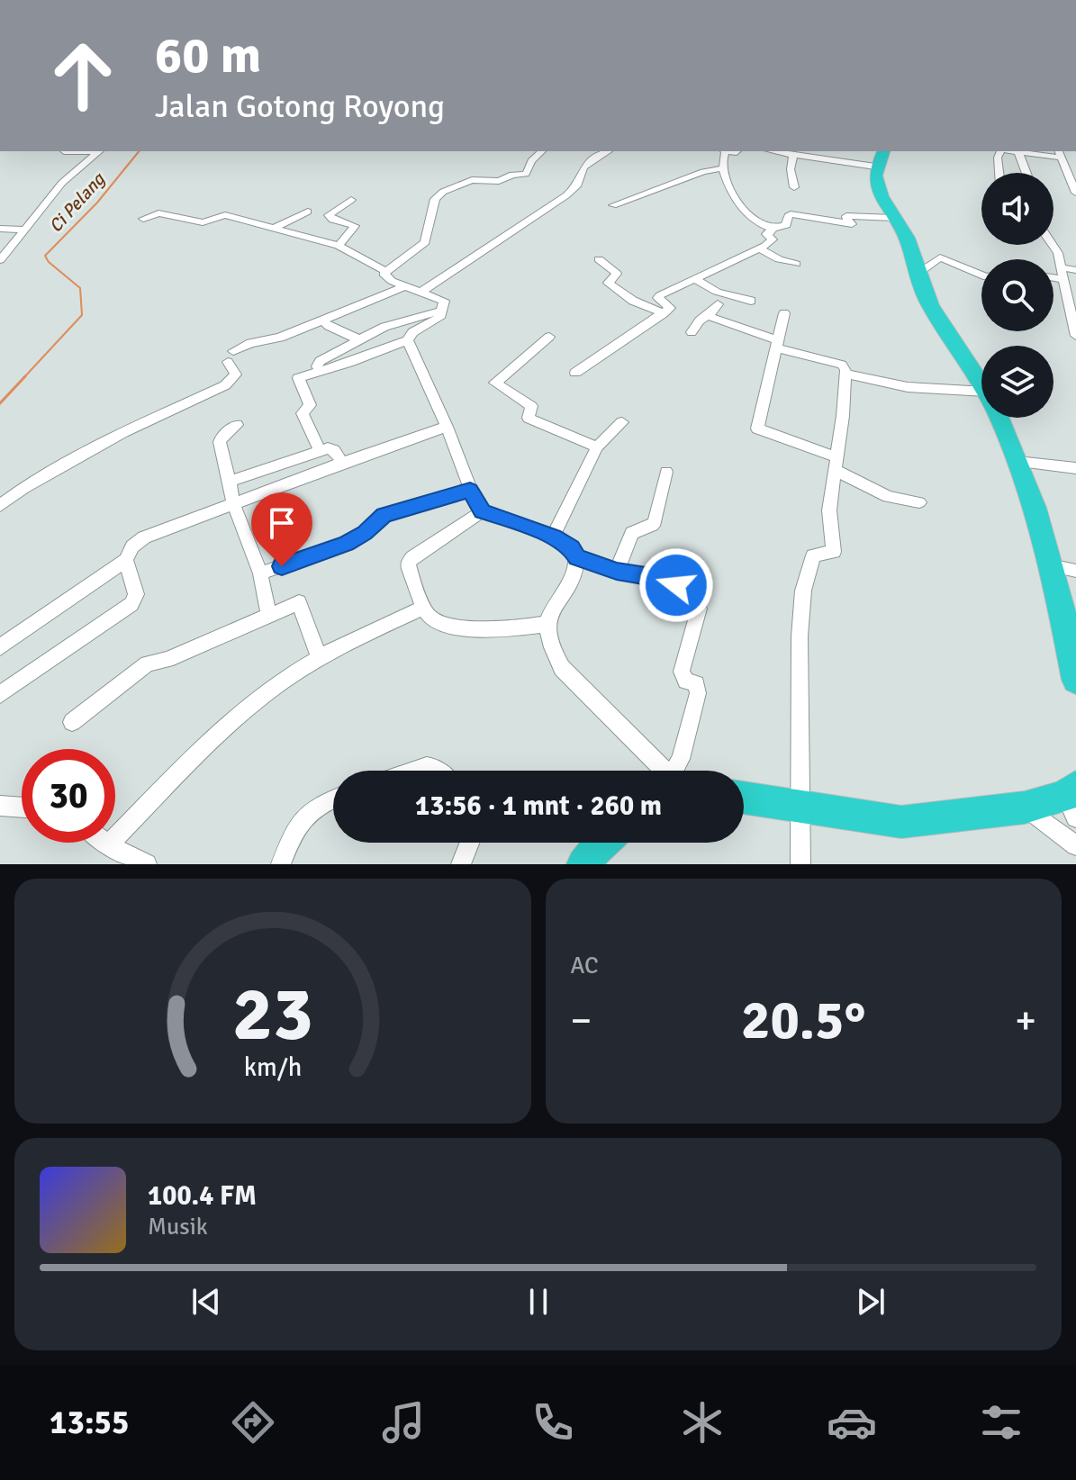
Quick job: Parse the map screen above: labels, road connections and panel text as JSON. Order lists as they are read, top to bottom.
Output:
{
  "water": ["Ci Pelang"],
  "page": {
    "turn": ["60 m", "Jalan Gotong Royong"],
    "limit": "30",
    "trip": "13:56 · 1 mnt · 260 m",
    "tile": "AC",
    "heat": ["−", "20.5°", "+"],
    "song": ["100.4 FM", "Musik"],
    "tabs": "13:55",
    "gauge": ["23", "km/h"]
  }
}
